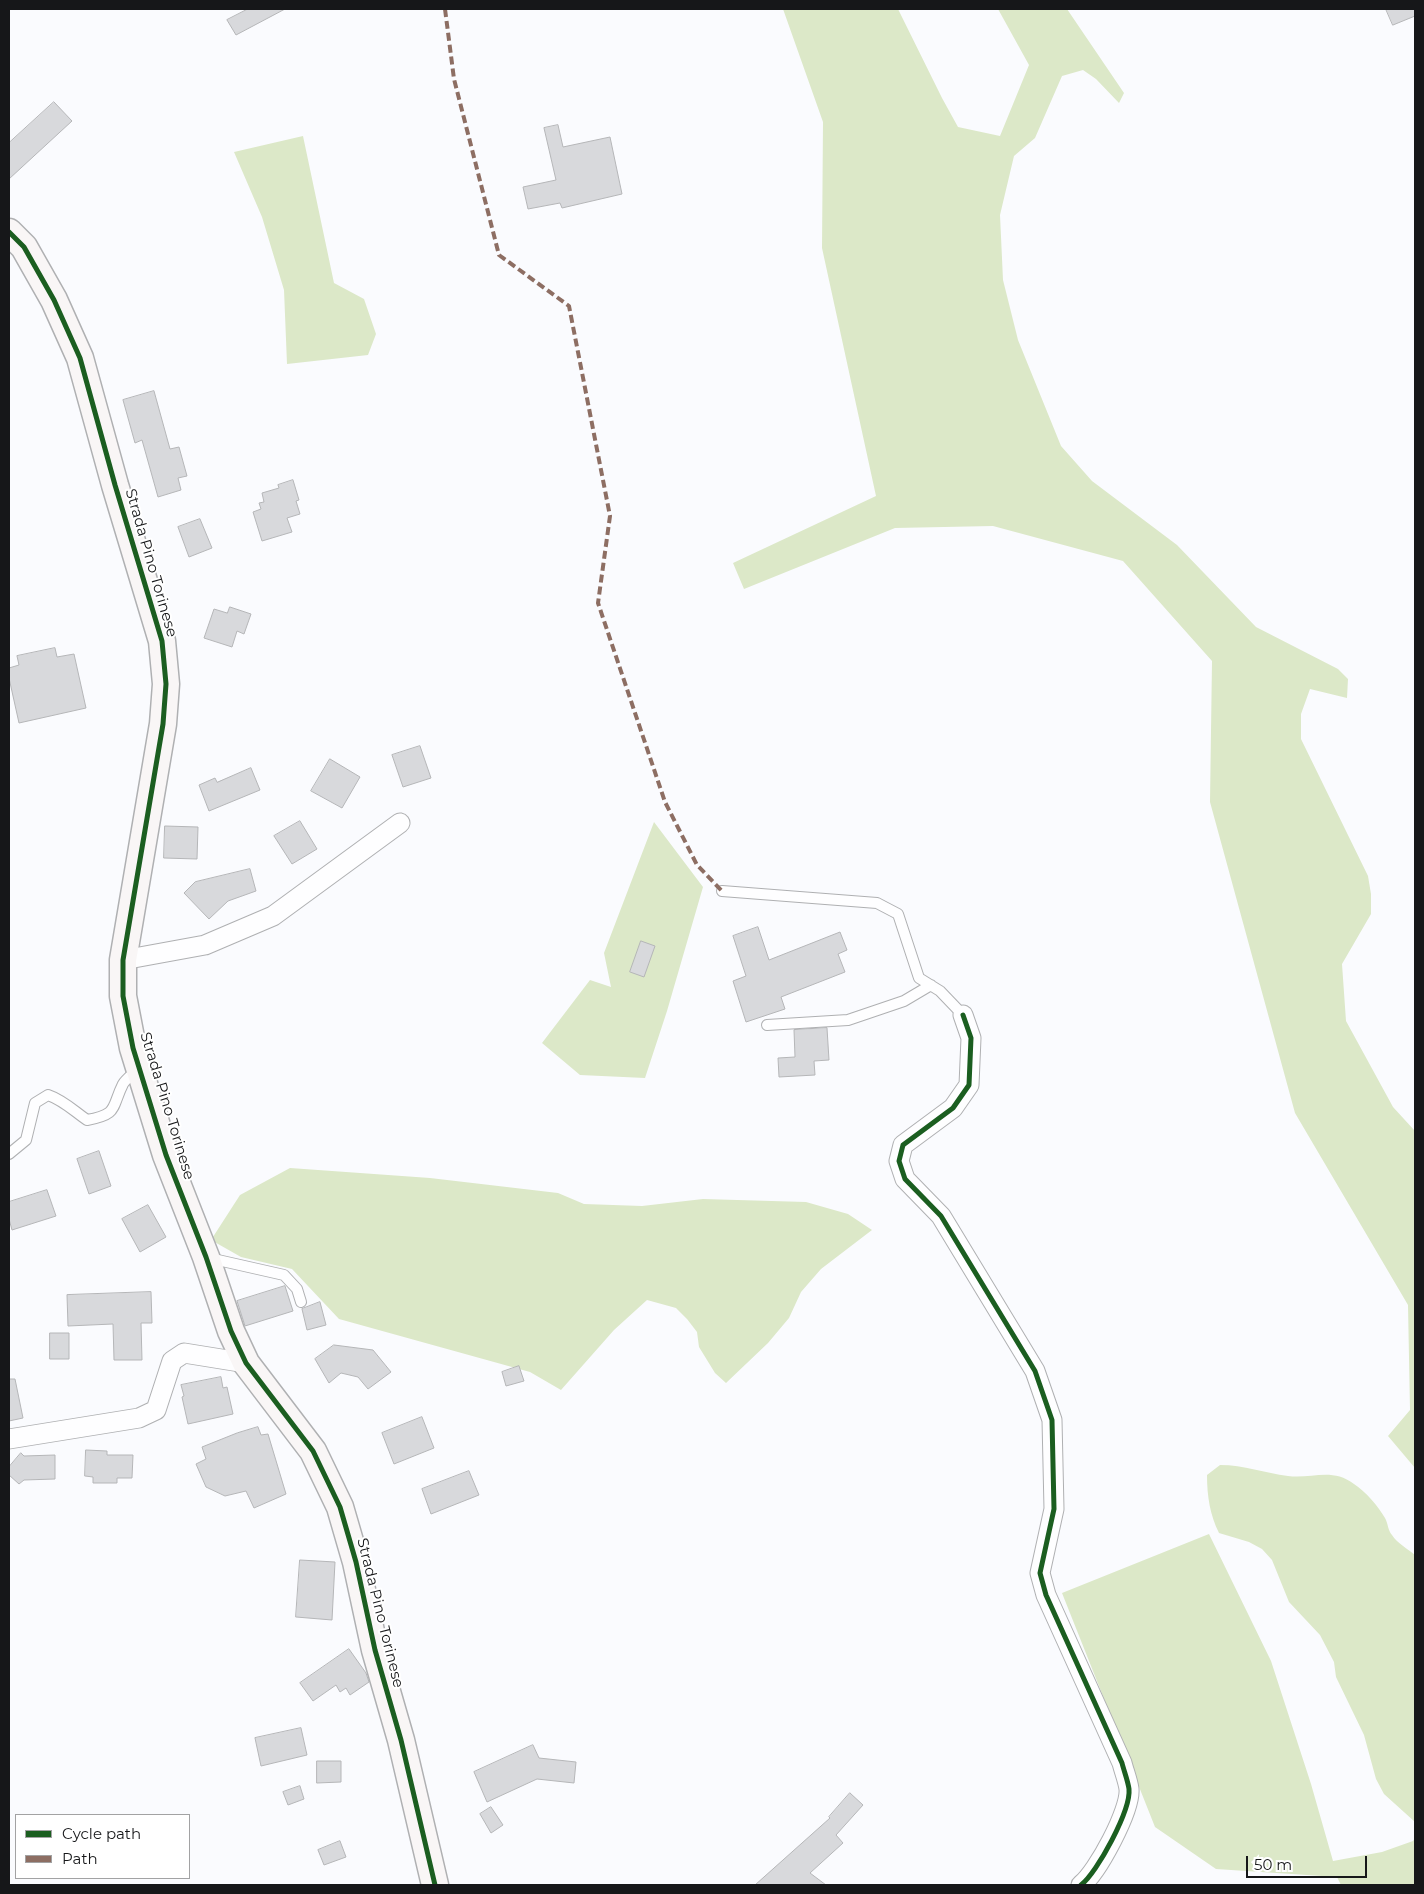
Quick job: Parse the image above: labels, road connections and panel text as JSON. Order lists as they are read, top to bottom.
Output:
{
  "streets": {
    "street": ["Strada Pino Torinese"]
  },
  "legend": ["Cycle path", "Path"],
  "scale_bar": "50 m"
}
